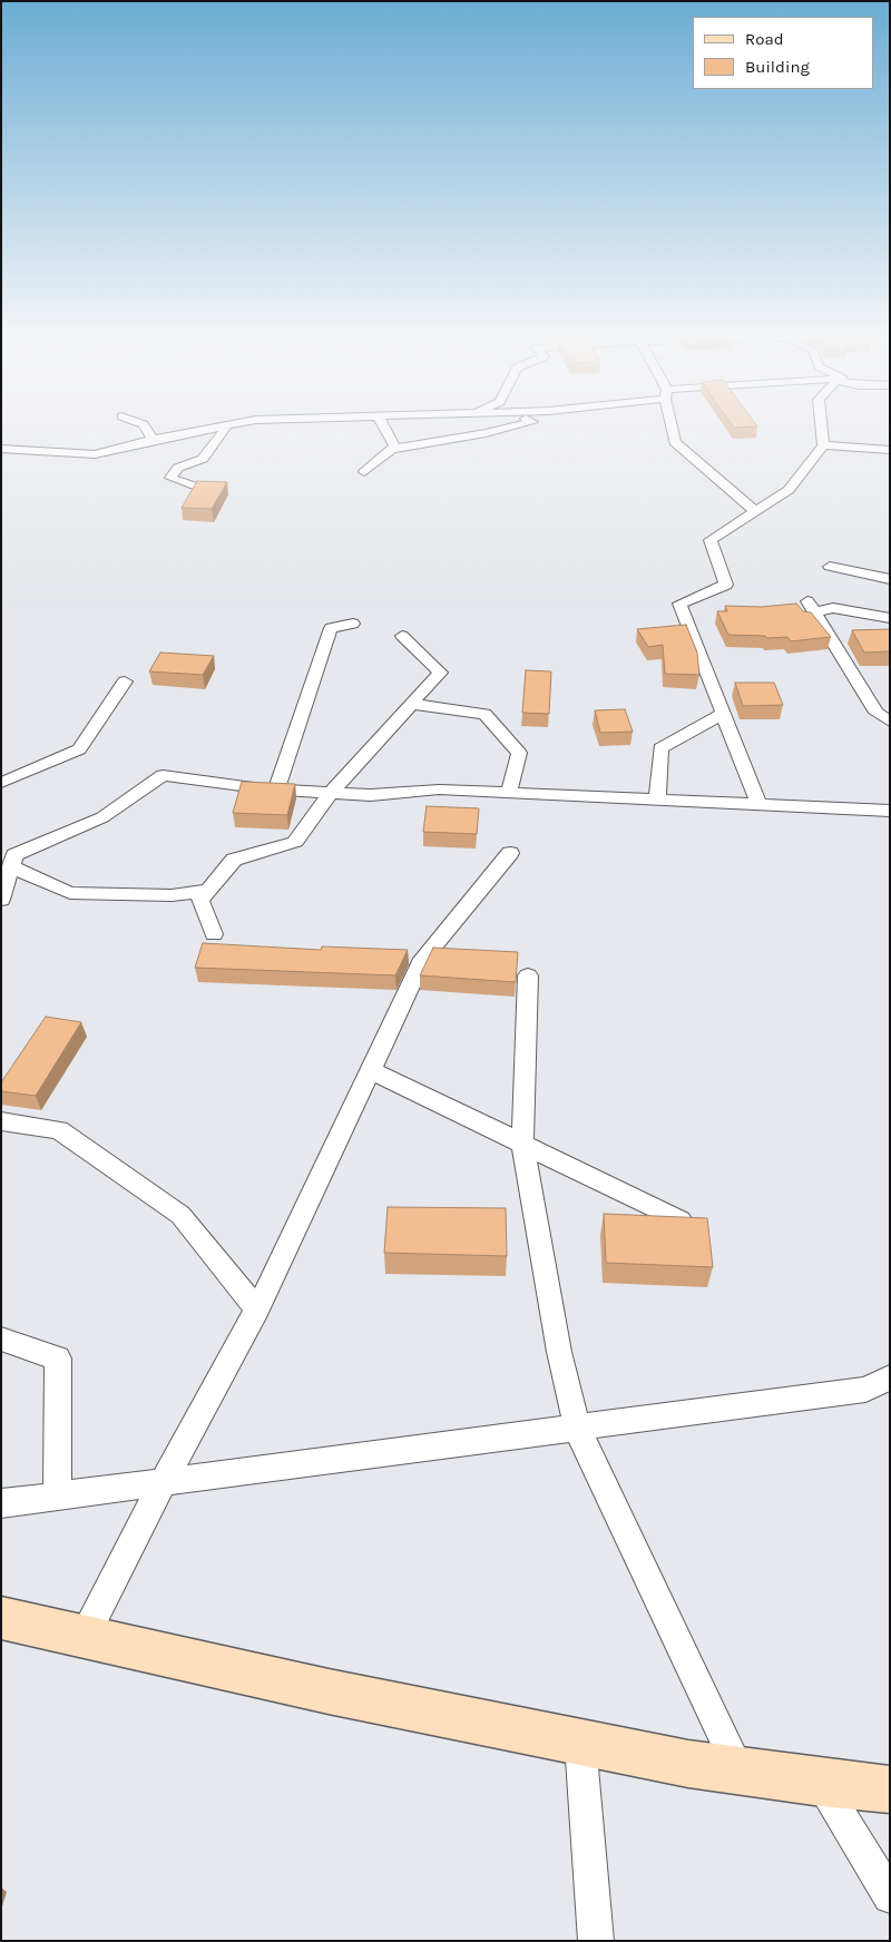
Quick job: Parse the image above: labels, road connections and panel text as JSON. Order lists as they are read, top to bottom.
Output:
{
  "legend": ["Road", "Building"]
}
